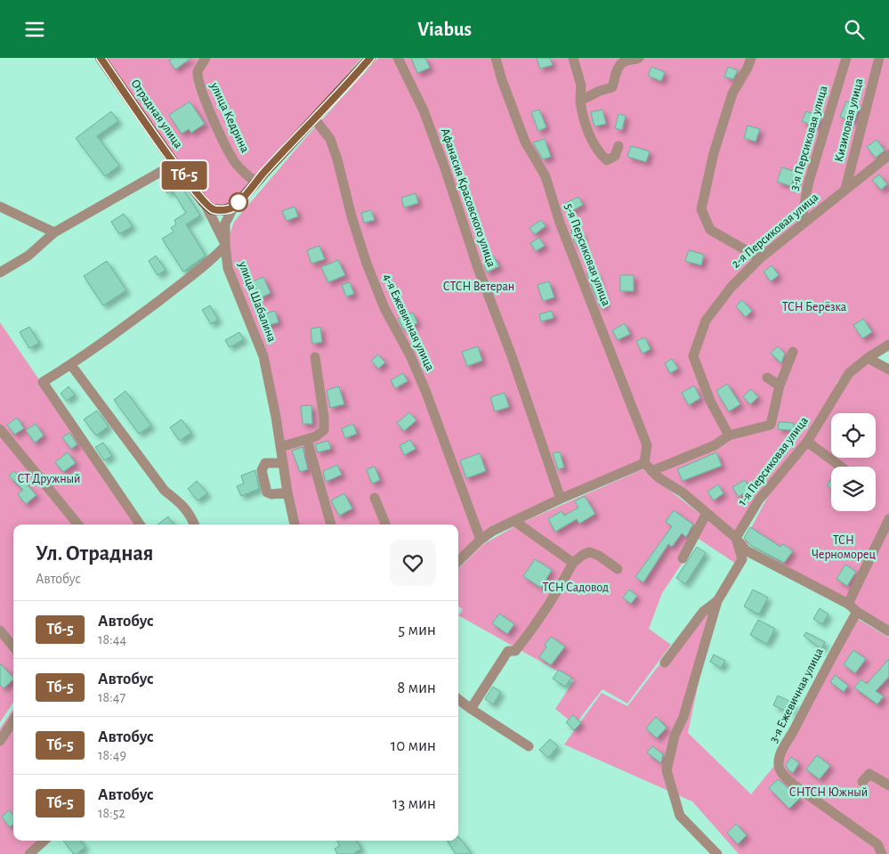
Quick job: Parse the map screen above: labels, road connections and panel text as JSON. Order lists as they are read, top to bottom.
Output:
{
  "streets": {
    "main road": ["Отрадная улица", "улица Шабалина"],
    "street": [
      "улица Кедрина",
      "Кизиловая улица",
      "3-я Персиковая улица",
      "Афанасия Красовского улица",
      "2-я Персиковая улица",
      "5-я Персиковая улица",
      "4-я Ежевичная улица",
      "1-я Персиковая улица",
      "3-я Ежевичная улица"
    ]
  },
  "crossings": [
    ["улица Кедрина", "улица Шабалина"],
    ["Кизиловая улица", "2-я Персиковая улица"],
    ["3-я Персиковая улица", "2-я Персиковая улица"],
    ["улица Шабалина", "4-я Ежевичная улица"]
  ],
  "parks": [
    "СТСН Ветеран",
    "ТСН Берёзка",
    "СТ Дружный",
    "ТСН Черноморец",
    "ТСН Садовод",
    "СНТСН Южный"
  ],
  "lines": ["bus line Тб-5"],
  "page": {
    "header": "Viabus",
    "on_map": "Тб-5",
    "heading": ["Ул. Отрадная", "Автобус"],
    "list": [
      {
        "mark": "Тб-5",
        "name": "Автобус",
        "note": "18:44",
        "value": "5 мин"
      },
      {
        "mark": "Тб-5",
        "name": "Автобус",
        "note": "18:47",
        "value": "8 мин"
      },
      {
        "mark": "Тб-5",
        "name": "Автобус",
        "note": "18:49",
        "value": "10 мин"
      },
      {
        "mark": "Тб-5",
        "name": "Автобус",
        "note": "18:52",
        "value": "13 мин"
      }
    ]
  }
}
